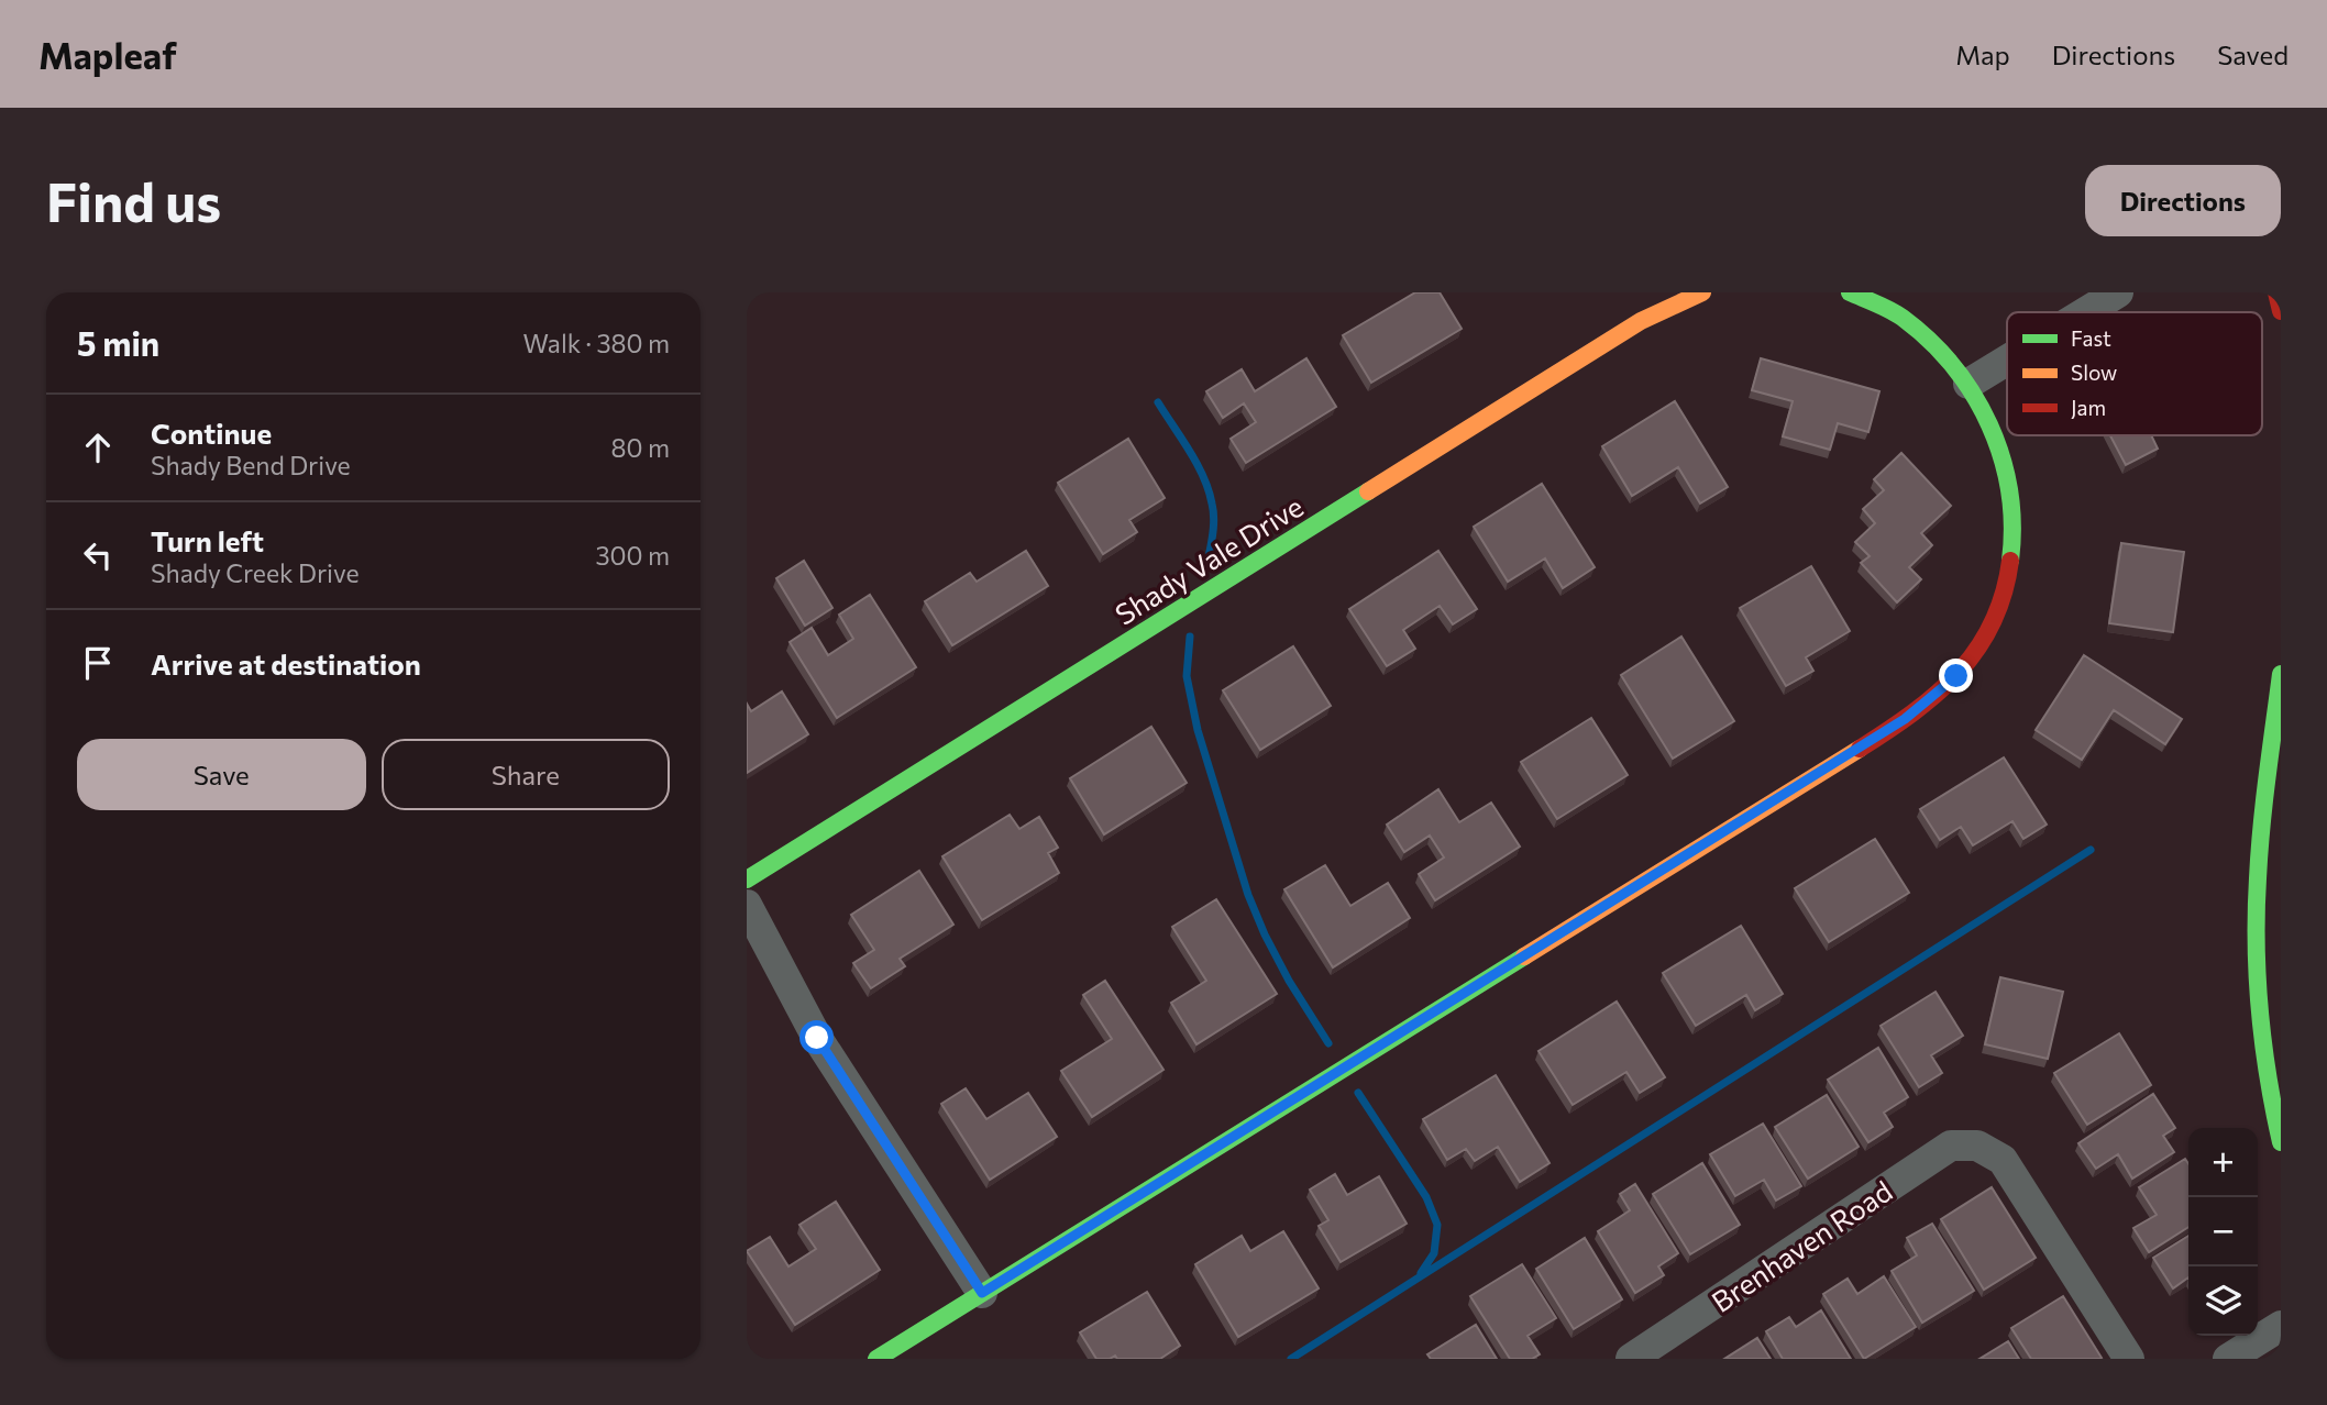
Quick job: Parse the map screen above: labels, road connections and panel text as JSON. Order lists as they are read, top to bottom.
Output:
{
  "streets": {
    "street": ["Shady Vale Drive", "Brenhaven Road"]
  },
  "legend": ["Fast", "Slow", "Jam"],
  "page": {
    "header": "Mapleaf",
    "nav": ["Map", "Directions", "Saved"],
    "buttons": [
      "Directions",
      ["Save", "Share"]
    ],
    "title": "Find us",
    "heading": ["5 min", "Walk · 380 m"],
    "list": [
      ["Continue", "Shady Bend Drive", "80 m"],
      ["Turn left", "Shady Creek Drive", "300 m"],
      "Arrive at destination"
    ],
    "map_buttons": ["+", "−"]
  }
}
